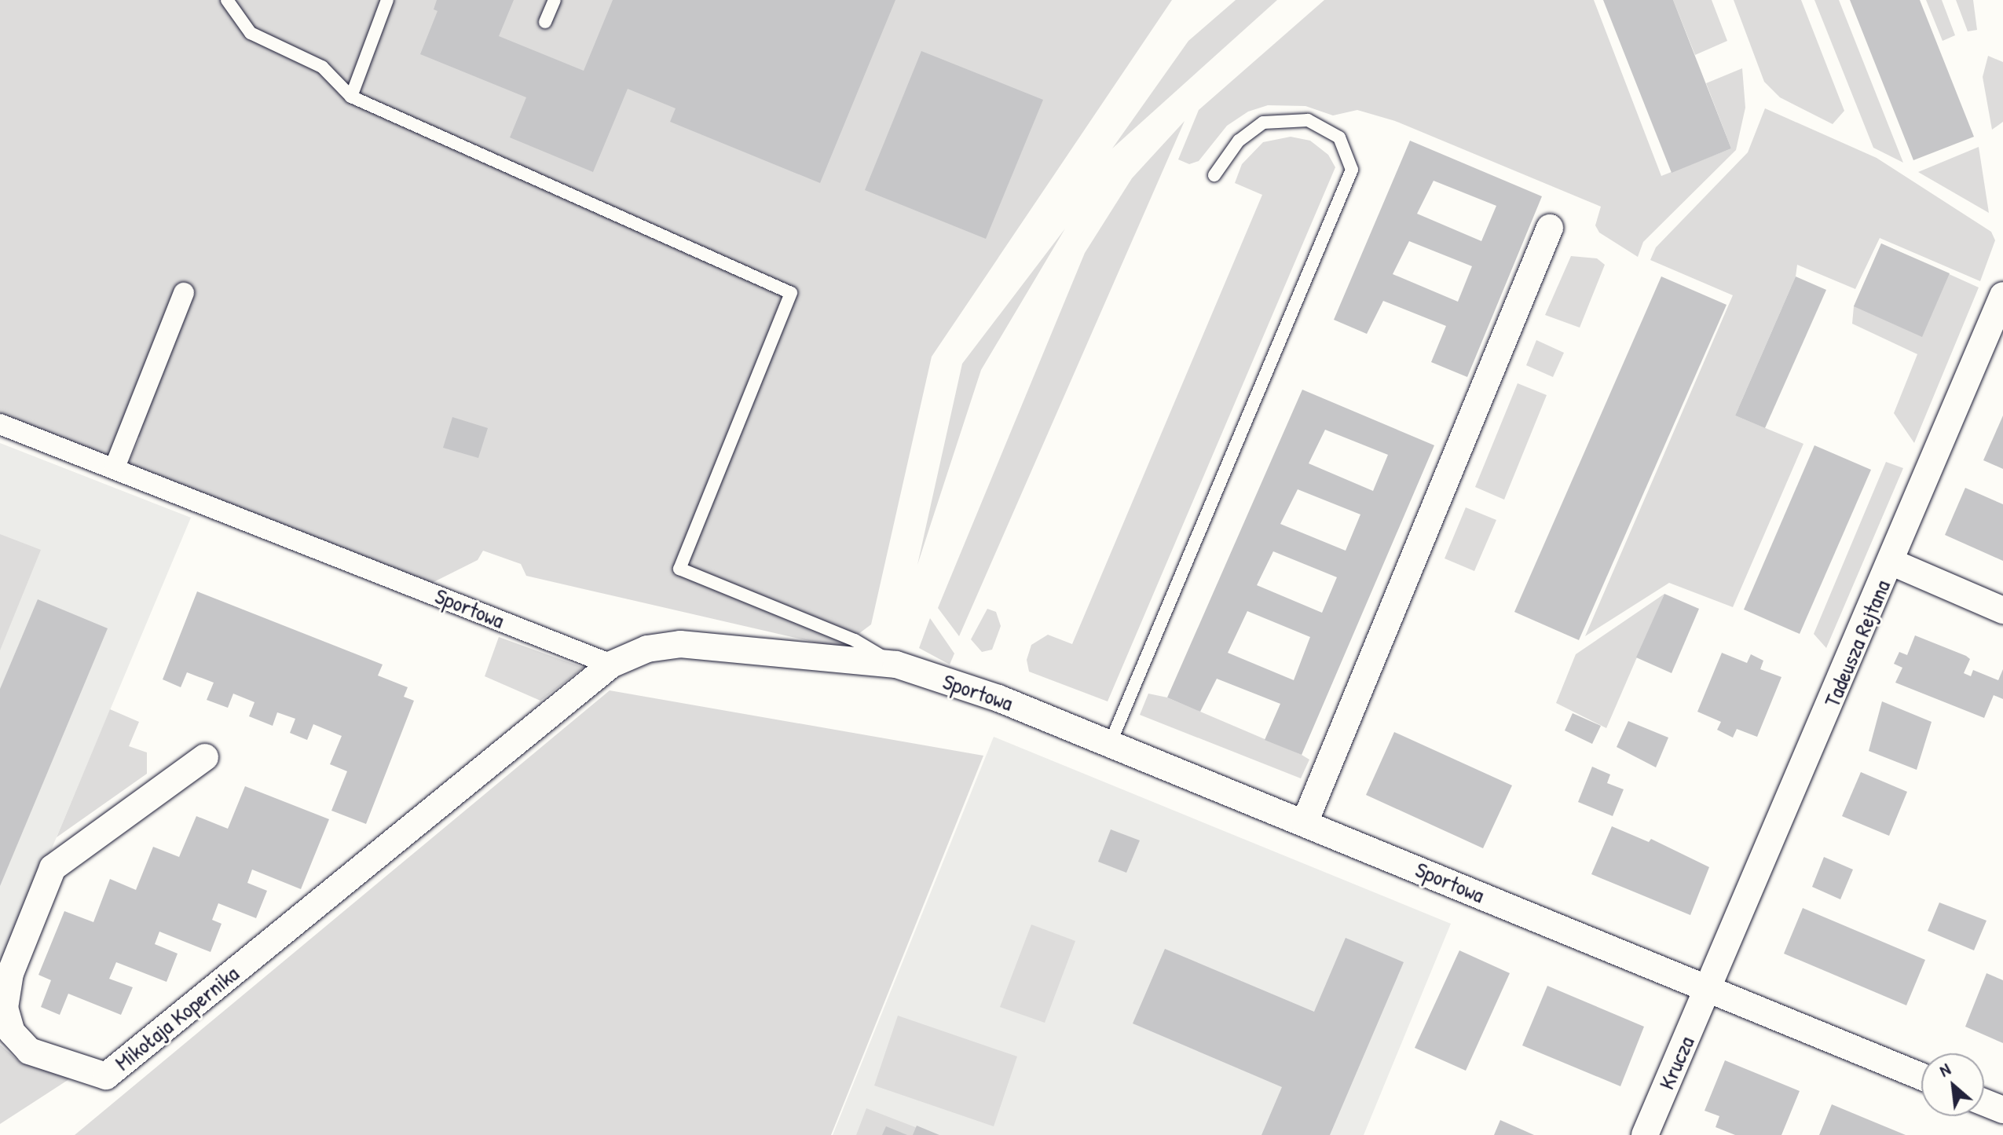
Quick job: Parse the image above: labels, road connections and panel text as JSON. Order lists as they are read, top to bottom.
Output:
{
  "streets": {
    "street": [
      "Sportowa",
      "Tadeusza Rejtana",
      "Mikołaja Kopernika",
      "Krucza"
    ]
  },
  "crossings": [
    ["Sportowa", "Tadeusza Rejtana"],
    ["Sportowa", "Mikołaja Kopernika"],
    ["Sportowa", "Krucza"],
    ["Tadeusza Rejtana", "Krucza"]
  ],
  "north": "top left"
}
